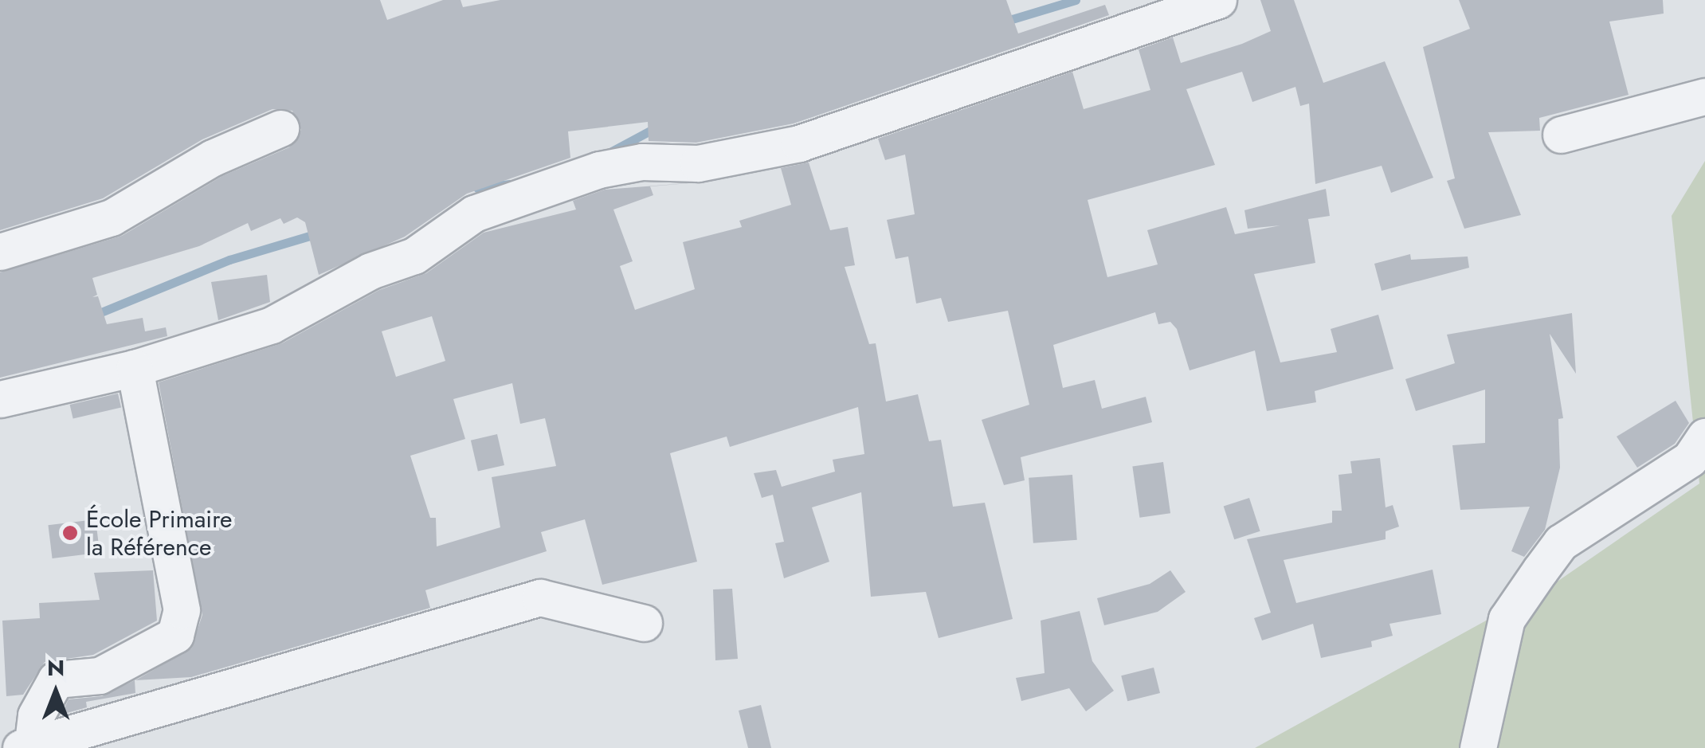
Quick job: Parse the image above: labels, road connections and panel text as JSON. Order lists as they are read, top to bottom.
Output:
{
  "places": ["École Primaire la Référence"],
  "north": "top"
}
